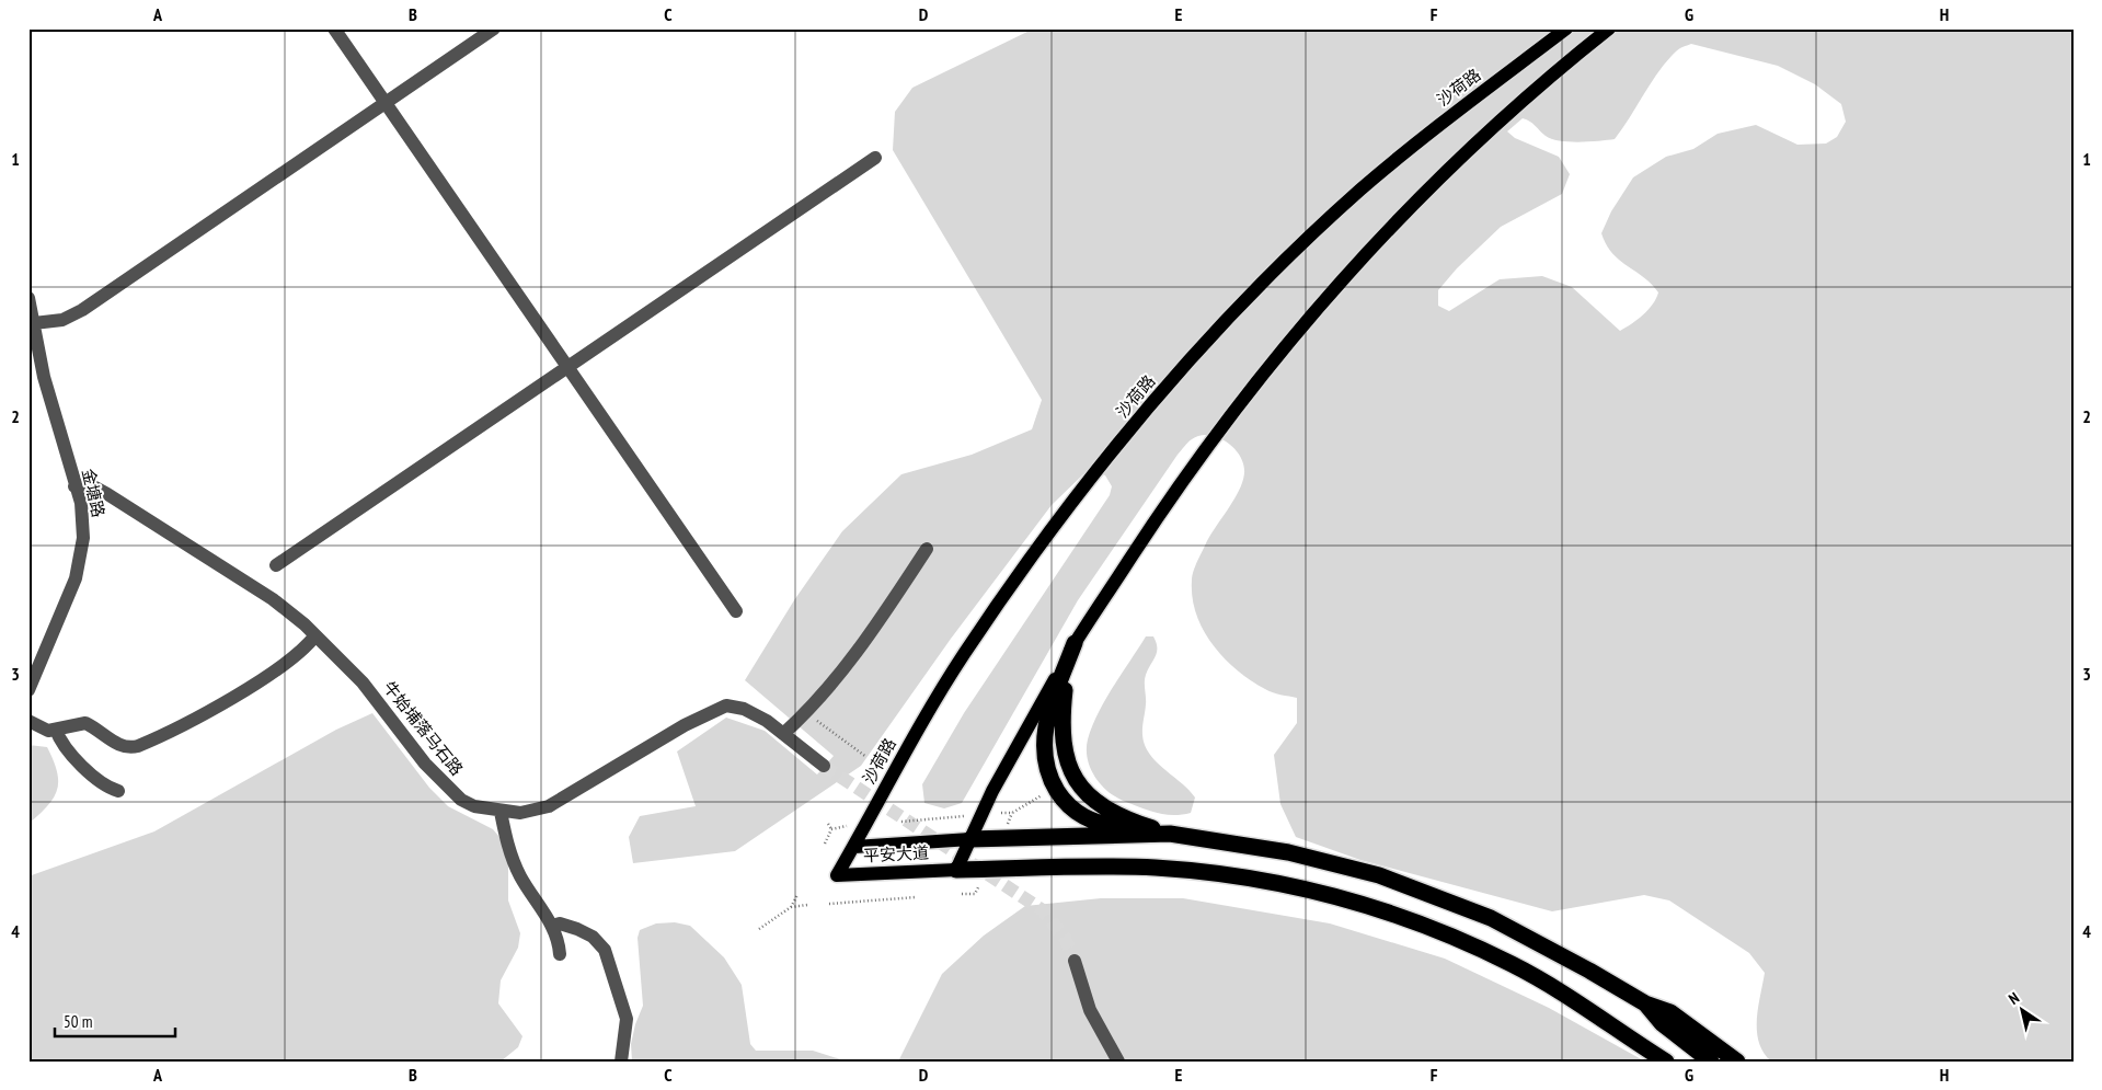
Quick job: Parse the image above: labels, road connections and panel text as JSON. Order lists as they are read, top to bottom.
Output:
{
  "streets": {
    "main road": ["沙荷路", "平安大道"],
    "street": ["金塘路", "牛始埔落马石路"]
  },
  "crossings": [
    ["沙荷路", "平安大道"],
    ["金塘路", "牛始埔落马石路"]
  ],
  "scale_bar": "50 m",
  "north": "top left",
  "grid": {
    "columns": [
      "A",
      "B",
      "C",
      "D",
      "E",
      "F",
      "G",
      "H"
    ],
    "rows": [
      "1",
      "2",
      "3",
      "4"
    ]
  }
}
